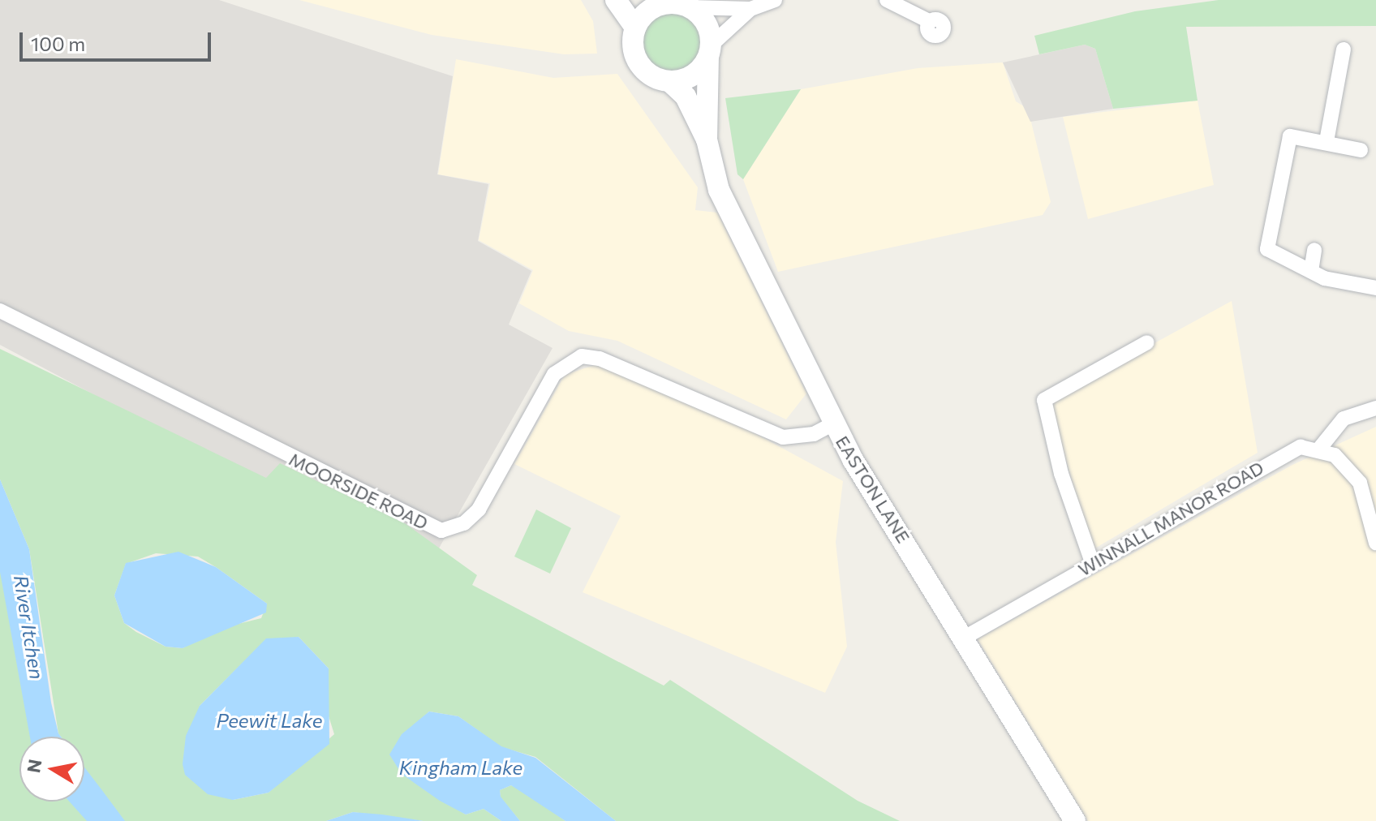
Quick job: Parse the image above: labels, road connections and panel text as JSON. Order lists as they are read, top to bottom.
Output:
{
  "streets": {
    "street": ["EASTON LANE", "MOORSIDE ROAD", "WINNALL MANOR ROAD"]
  },
  "crossings": [
    ["EASTON LANE", "MOORSIDE ROAD"],
    ["EASTON LANE", "WINNALL MANOR ROAD"]
  ],
  "water": ["River Itchen", "Peewit Lake", "Kingham Lake"],
  "scale_bar": "100 m",
  "north": "left"
}
